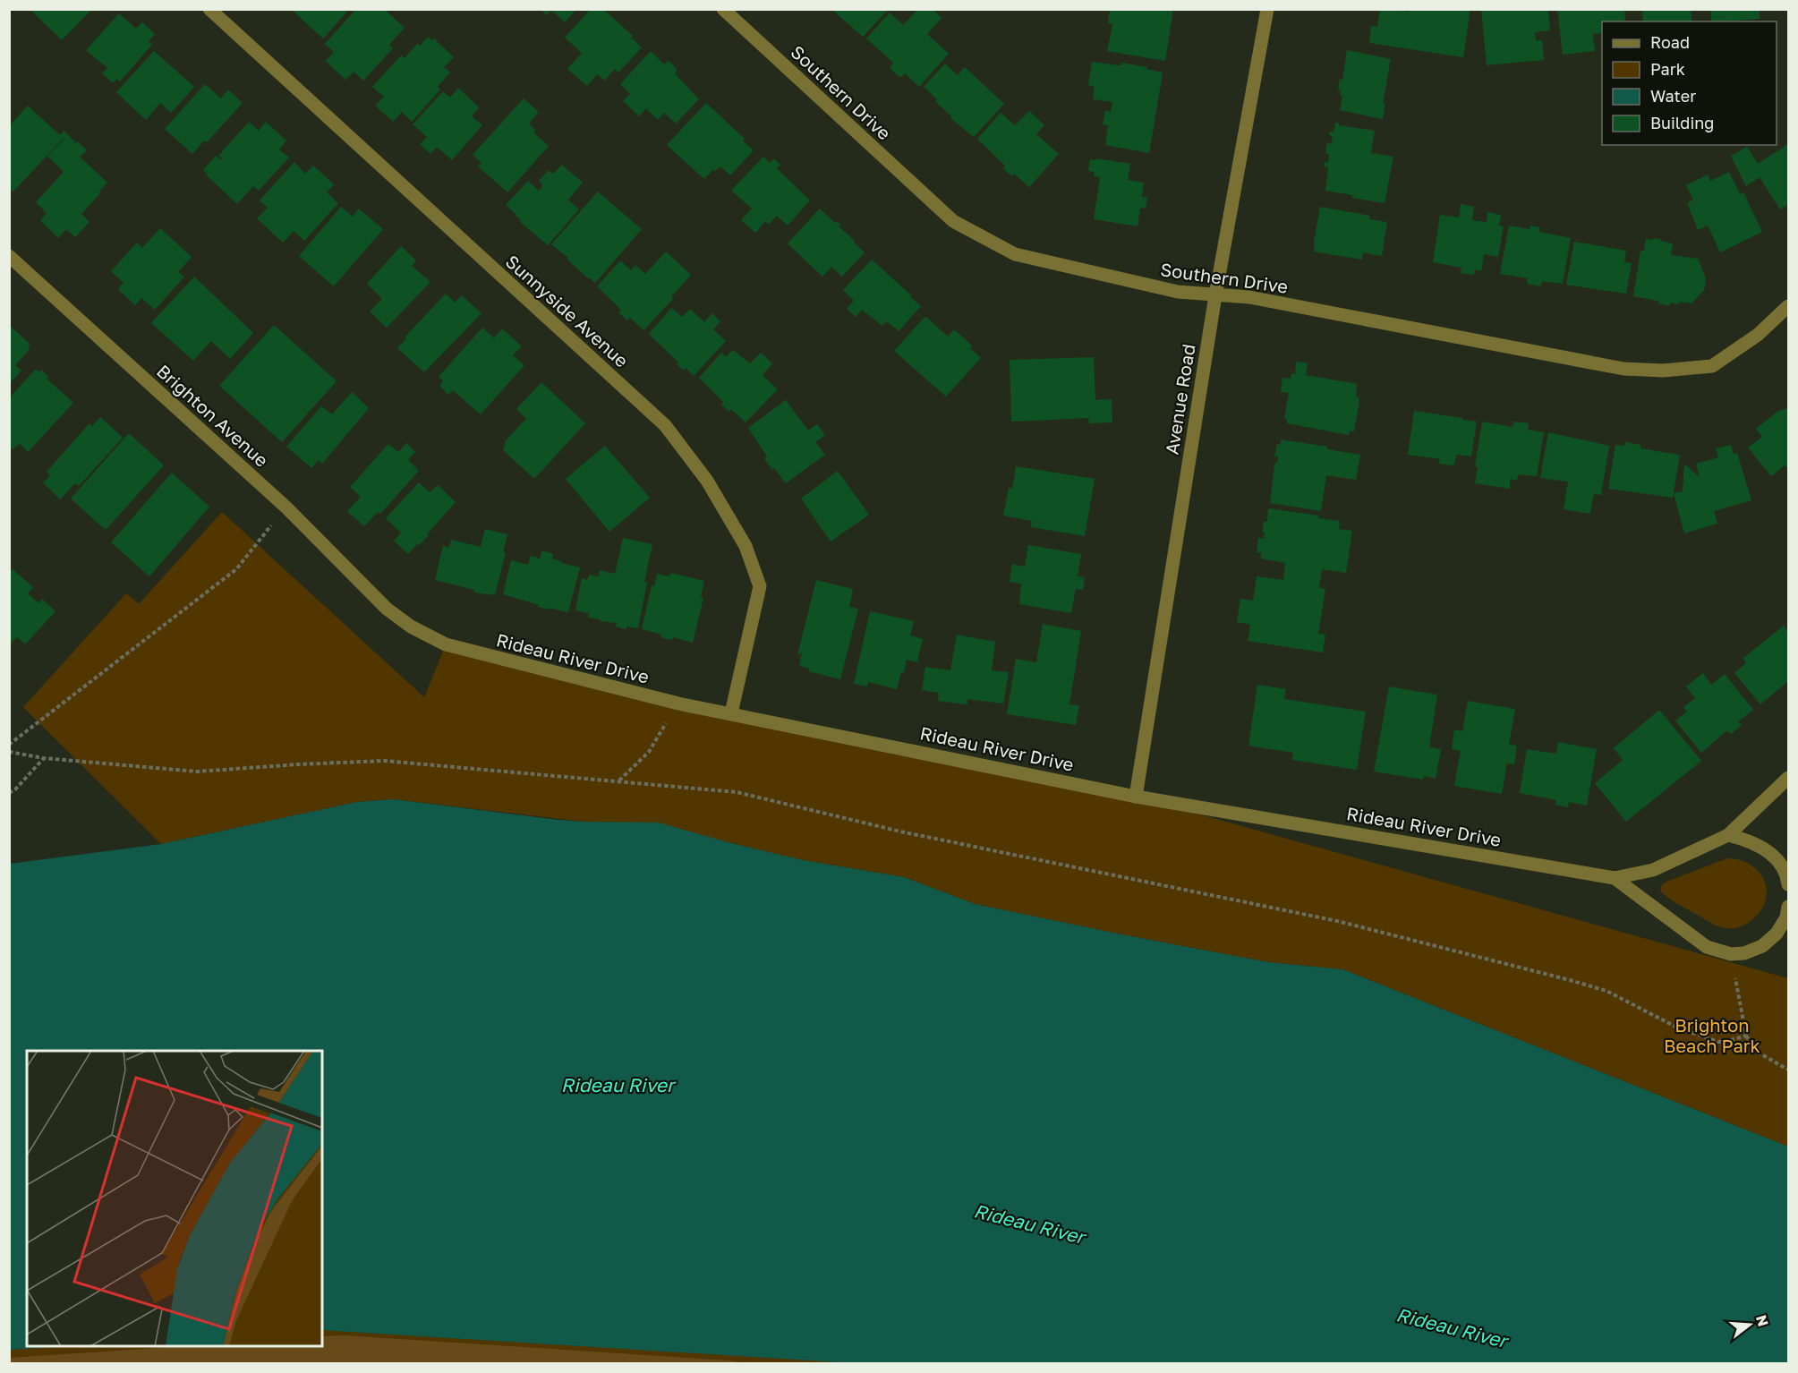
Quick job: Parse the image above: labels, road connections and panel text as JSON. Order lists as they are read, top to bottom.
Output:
{
  "streets": {
    "street": [
      "Southern Drive",
      "Sunnyside Avenue",
      "Avenue Road",
      "Brighton Avenue",
      "Rideau River Drive"
    ]
  },
  "crossings": [
    ["Southern Drive", "Avenue Road"],
    ["Sunnyside Avenue", "Rideau River Drive"],
    ["Avenue Road", "Rideau River Drive"],
    ["Brighton Avenue", "Rideau River Drive"]
  ],
  "water": ["Rideau River"],
  "parks": ["Brighton Beach Park"],
  "legend": [
    "Road",
    "Park",
    "Water",
    "Building"
  ],
  "north": "right"
}
